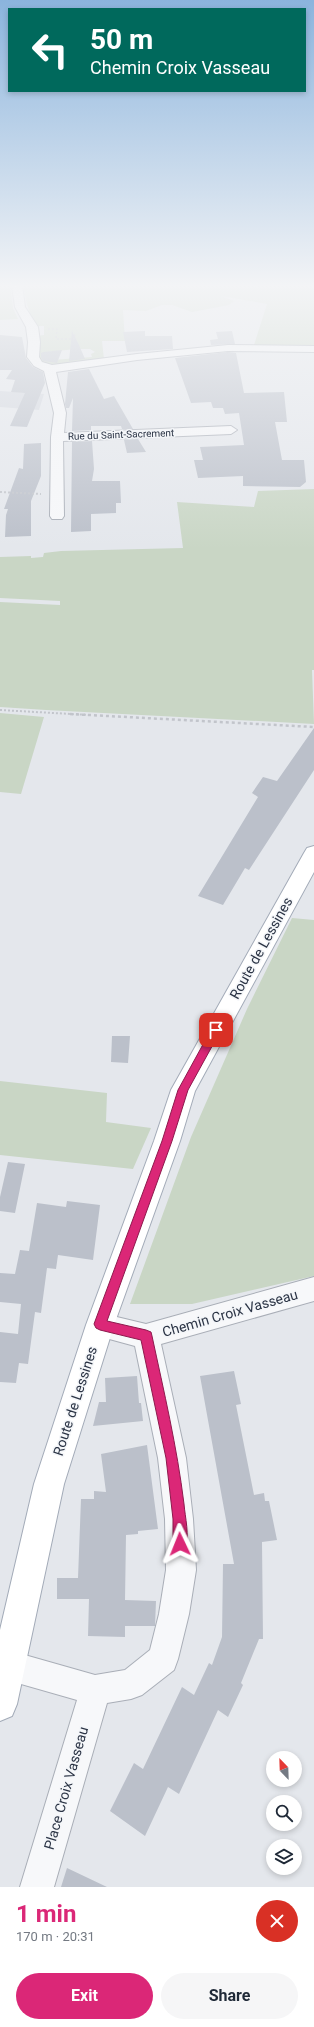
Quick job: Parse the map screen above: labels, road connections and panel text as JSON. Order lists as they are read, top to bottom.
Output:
{
  "streets": {
    "main road": ["Route de Lessines"],
    "street": ["Rue du Saint-Sacrement", "Chemin Croix Vasseau", "Place Croix Vasseau"]
  },
  "crossings": [
    ["Route de Lessines", "Chemin Croix Vasseau"]
  ],
  "north": "top left",
  "page": {
    "turn": ["50 m", "Chemin Croix Vasseau"],
    "heading": ["1 min", "170 m · 20:31"],
    "buttons": ["Exit", "Share"]
  }
}
